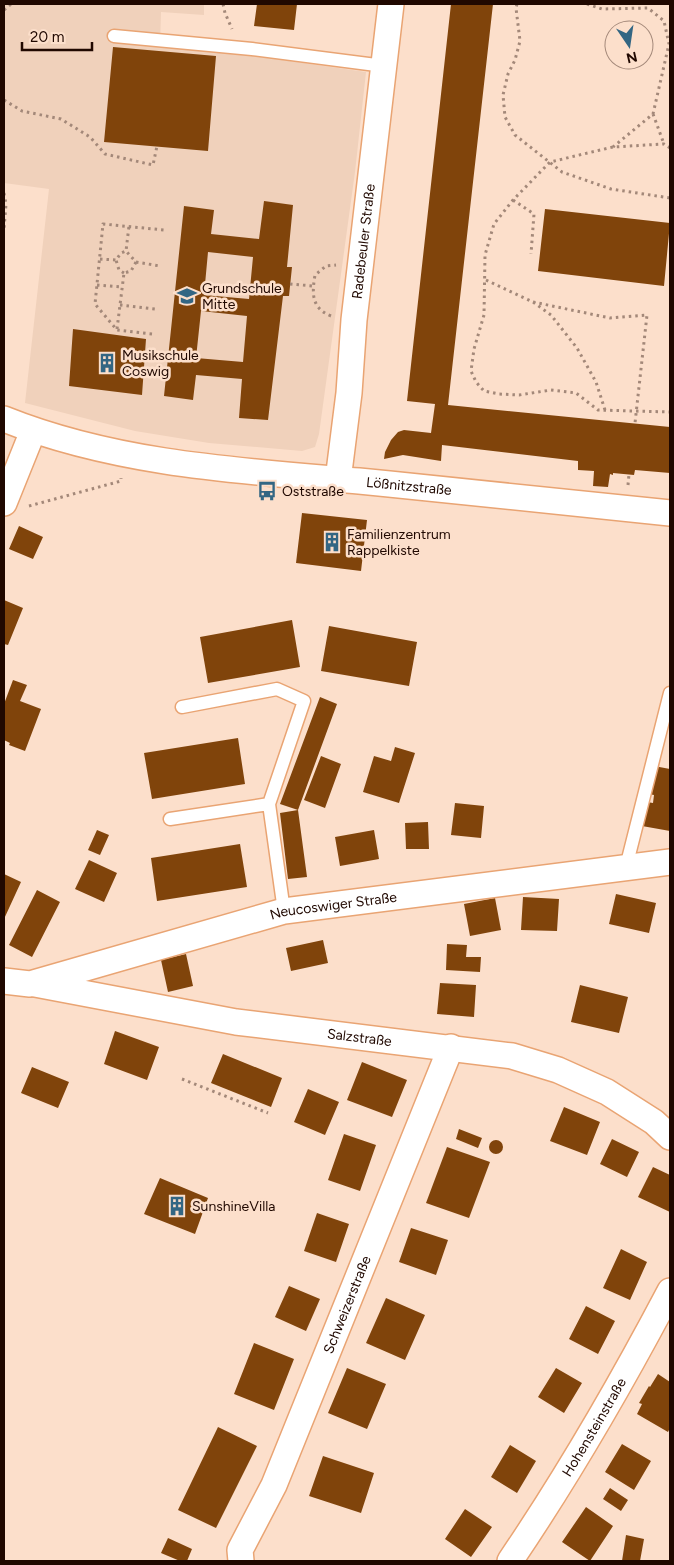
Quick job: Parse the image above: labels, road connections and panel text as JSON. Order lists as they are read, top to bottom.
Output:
{
  "streets": {
    "street": [
      "Radebeuler Straße",
      "Lößnitzstraße",
      "Neucoswiger Straße",
      "Salzstraße",
      "Schweizerstraße",
      "Hohensteinstraße"
    ]
  },
  "crossings": [
    ["Radebeuler Straße", "Lößnitzstraße"],
    ["Neucoswiger Straße", "Salzstraße"],
    ["Salzstraße", "Schweizerstraße"]
  ],
  "places": {
    "school or university": ["Grundschule Mitte"],
    "building": ["Musikschule Coswig", "Familienzentrum Rappelkiste", "SunshineVilla"],
    "bus stop": ["Oststraße"]
  },
  "scale_bar": "20 m",
  "north": "bottom"
}
